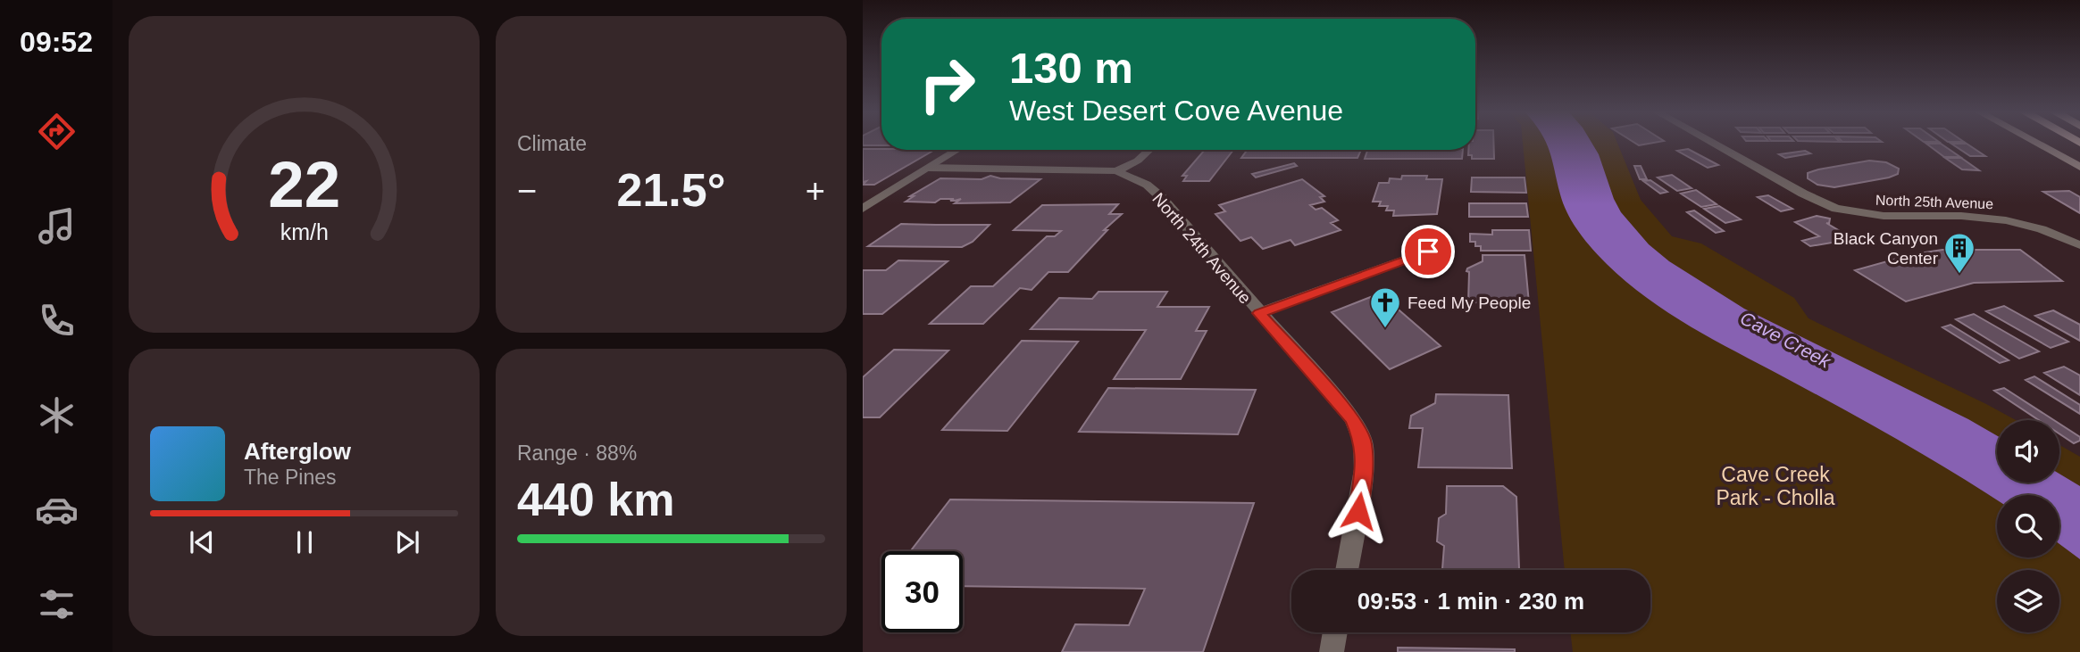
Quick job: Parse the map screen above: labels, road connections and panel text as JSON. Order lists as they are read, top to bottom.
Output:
{
  "streets": {
    "street": ["North 25th Avenue", "North 24th Avenue"]
  },
  "water": ["Cave Creek"],
  "parks": ["Cave Creek Park - Cholla"],
  "places": {
    "building": ["Black Canyon Center"],
    "church": ["Feed My People"]
  },
  "page": {
    "tabs": "09:52",
    "tile": [
      "Climate",
      ["Range · 88%", "440 km"]
    ],
    "turn": ["130 m", "West Desert Cove Avenue"],
    "heat": ["−", "21.5°", "+"],
    "song": ["Afterglow", "The Pines"],
    "limit": "30",
    "trip": "09:53 · 1 min · 230 m",
    "gauge": ["22", "km/h"]
  }
}
